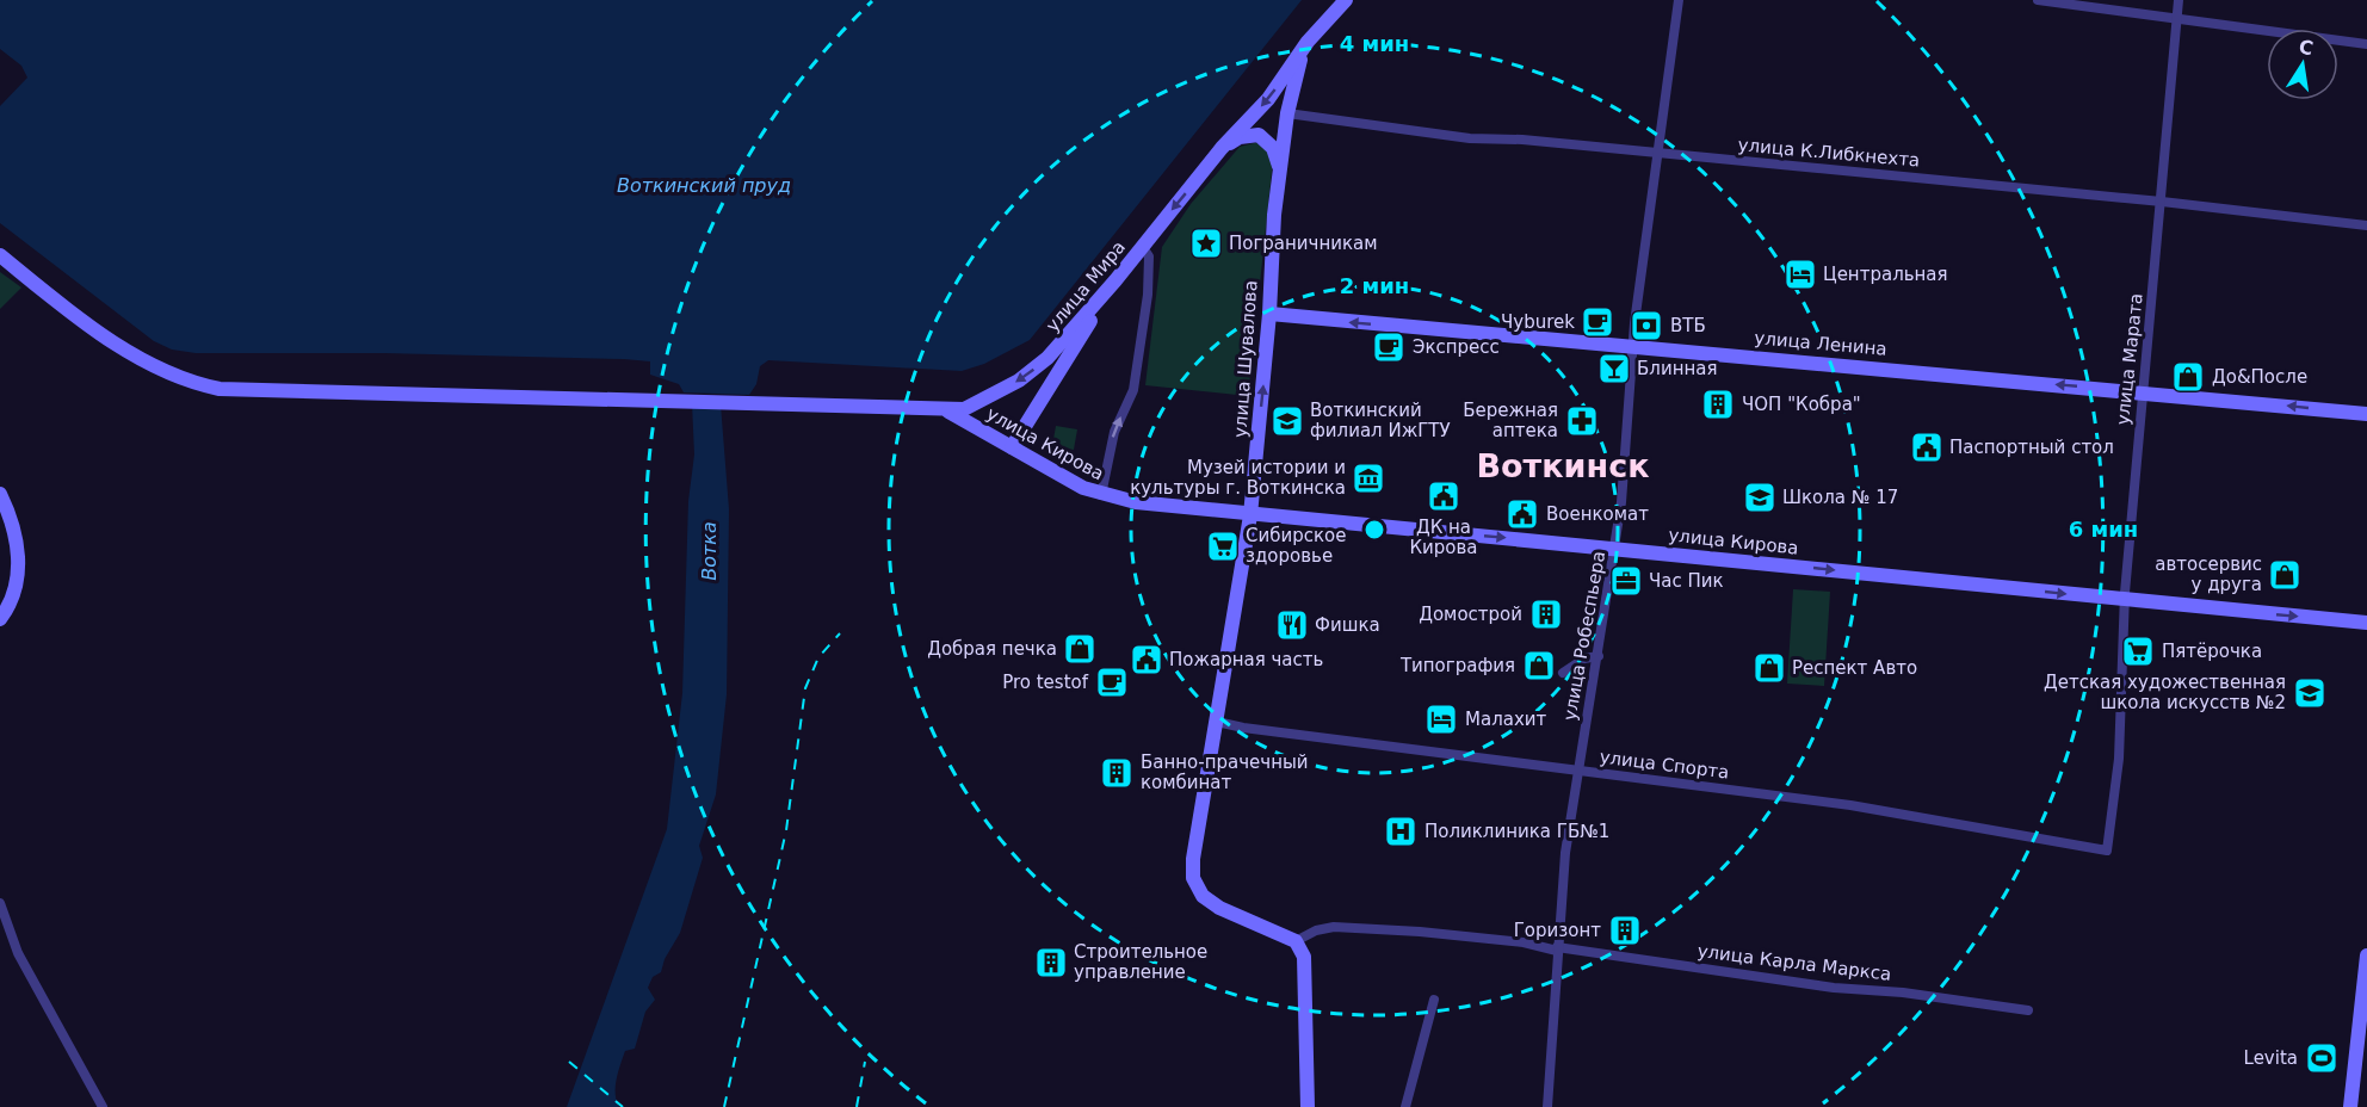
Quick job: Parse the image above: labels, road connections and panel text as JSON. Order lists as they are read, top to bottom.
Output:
{
  "streets": {
    "main road": [
      "улица Мира",
      "улица Ленина",
      "улица Шувалова",
      "улица Кирова"
    ],
    "street": [
      "улица К.Либкнехта",
      "улица Марата",
      "улица Робеспьера",
      "улица Спорта",
      "улица Карла Маркса"
    ]
  },
  "crossings": [
    ["улица К.Либкнехта", "улица Мира"],
    ["улица К.Либкнехта", "улица Марата"],
    ["улица К.Либкнехта", "улица Робеспьера"],
    ["улица Мира", "улица Шувалова"],
    ["улица Мира", "улица Кирова"],
    ["улица Ленина", "улица Шувалова"],
    ["улица Ленина", "улица Марата"],
    ["улица Ленина", "улица Робеспьера"],
    ["улица Шувалова", "улица Кирова"],
    ["улица Шувалова", "улица Спорта"],
    ["улица Шувалова", "улица Карла Маркса"],
    ["улица Марата", "улица Кирова"],
    ["улица Марата", "улица Спорта"],
    ["улица Кирова", "улица Робеспьера"],
    ["улица Робеспьера", "улица Спорта"],
    ["улица Робеспьера", "улица Карла Маркса"]
  ],
  "one_way": ["улица Ленина", "улица Кирова"],
  "districts": ["Воткинск"],
  "water": ["Воткинский пруд", "Вотка"],
  "places": {
    "place": ["Пограничникам"],
    "hotel": ["Центральная", "Малахит"],
    "cafe": ["Чуburek", "Экспресс", "Pro testof"],
    "bank": ["ВТБ"],
    "bar": ["Блинная"],
    "shop": [
      "До&После",
      "автосервис у друга",
      "Добрая печка",
      "Типография",
      "Респект Авто"
    ],
    "building": [
      "ЧОП \"Кобра\"",
      "Домострой",
      "Банно-прачечный комбинат",
      "Горизонт",
      "Строительное управление"
    ],
    "school or university": ["Воткинский филиал ИжГТУ", "Школа № 17", "Детская художественная школа искусств №2"],
    "pharmacy": ["Бережная аптека"],
    "public building": [
      "Паспортный стол",
      "ДК на Кирова",
      "Военкомат",
      "Пожарная часть"
    ],
    "museum": ["Музей истории и культуры г. Воткинска"],
    "supermarket": ["Сибирское здоровье", "Пятёрочка"],
    "office": ["Час Пик"],
    "restaurant": ["Фишка"],
    "hospital": ["Поликлиника ГБ№1"],
    "sports": ["Levita"]
  },
  "north": "top",
  "rings": ["4 мин", "2 мин", "6 мин"]
}
